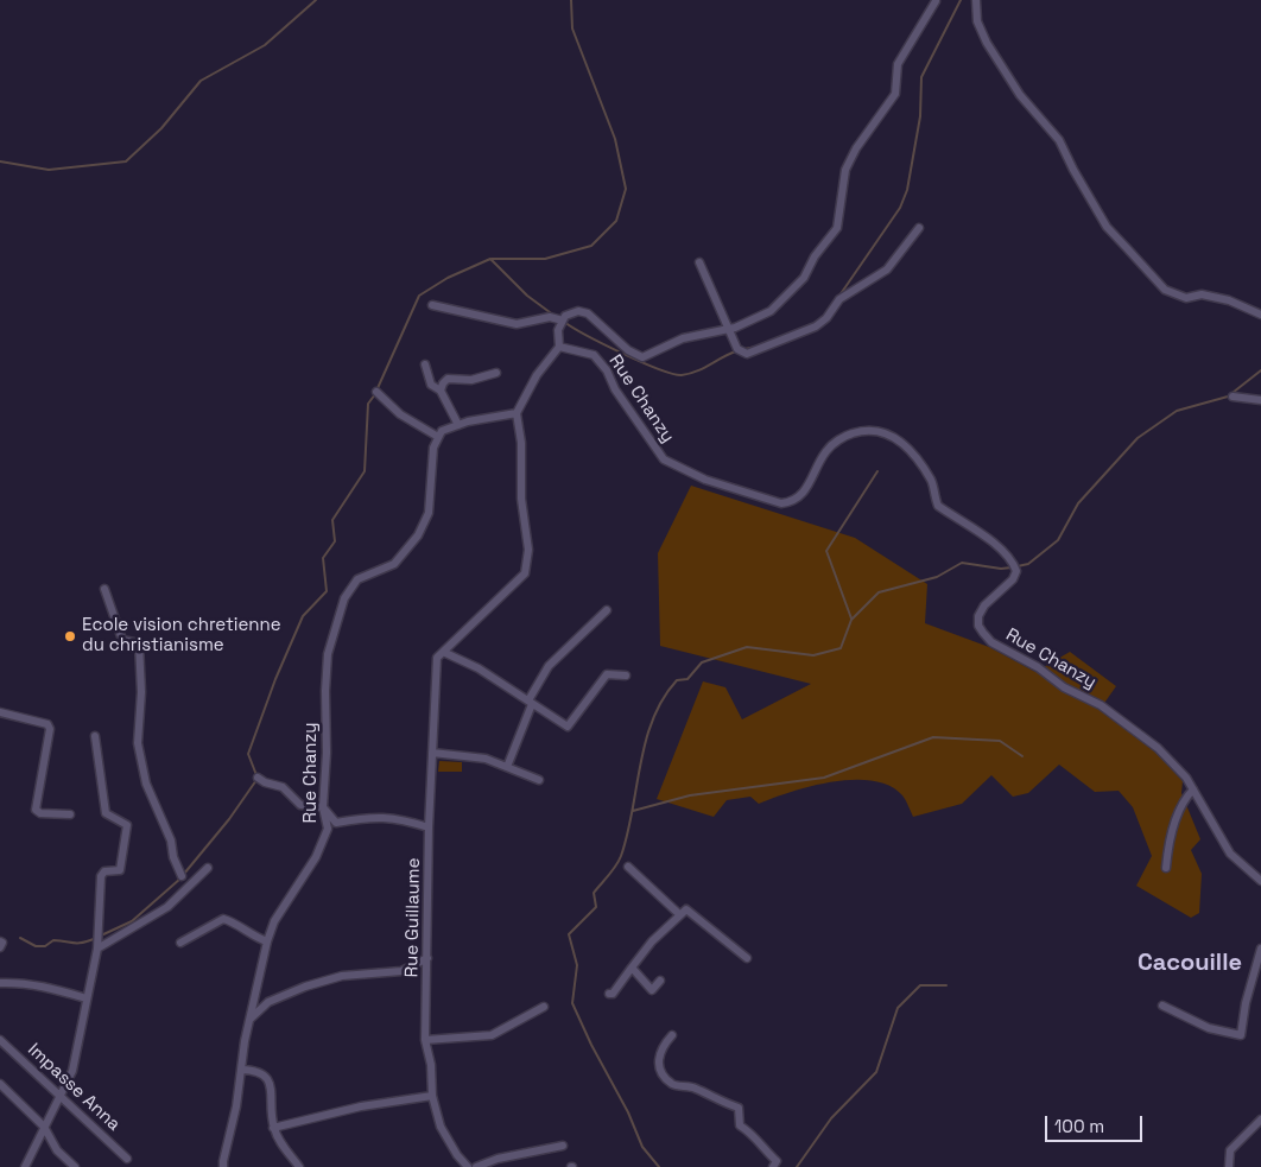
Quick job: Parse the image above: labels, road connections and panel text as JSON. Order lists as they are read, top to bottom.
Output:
{
  "streets": {
    "street": ["Rue Chanzy", "Rue Guillaume", "Impasse Anna"]
  },
  "districts": ["Cacouille"],
  "places": ["Ecole vision chretienne du christianisme"],
  "scale_bar": "100 m"
}
